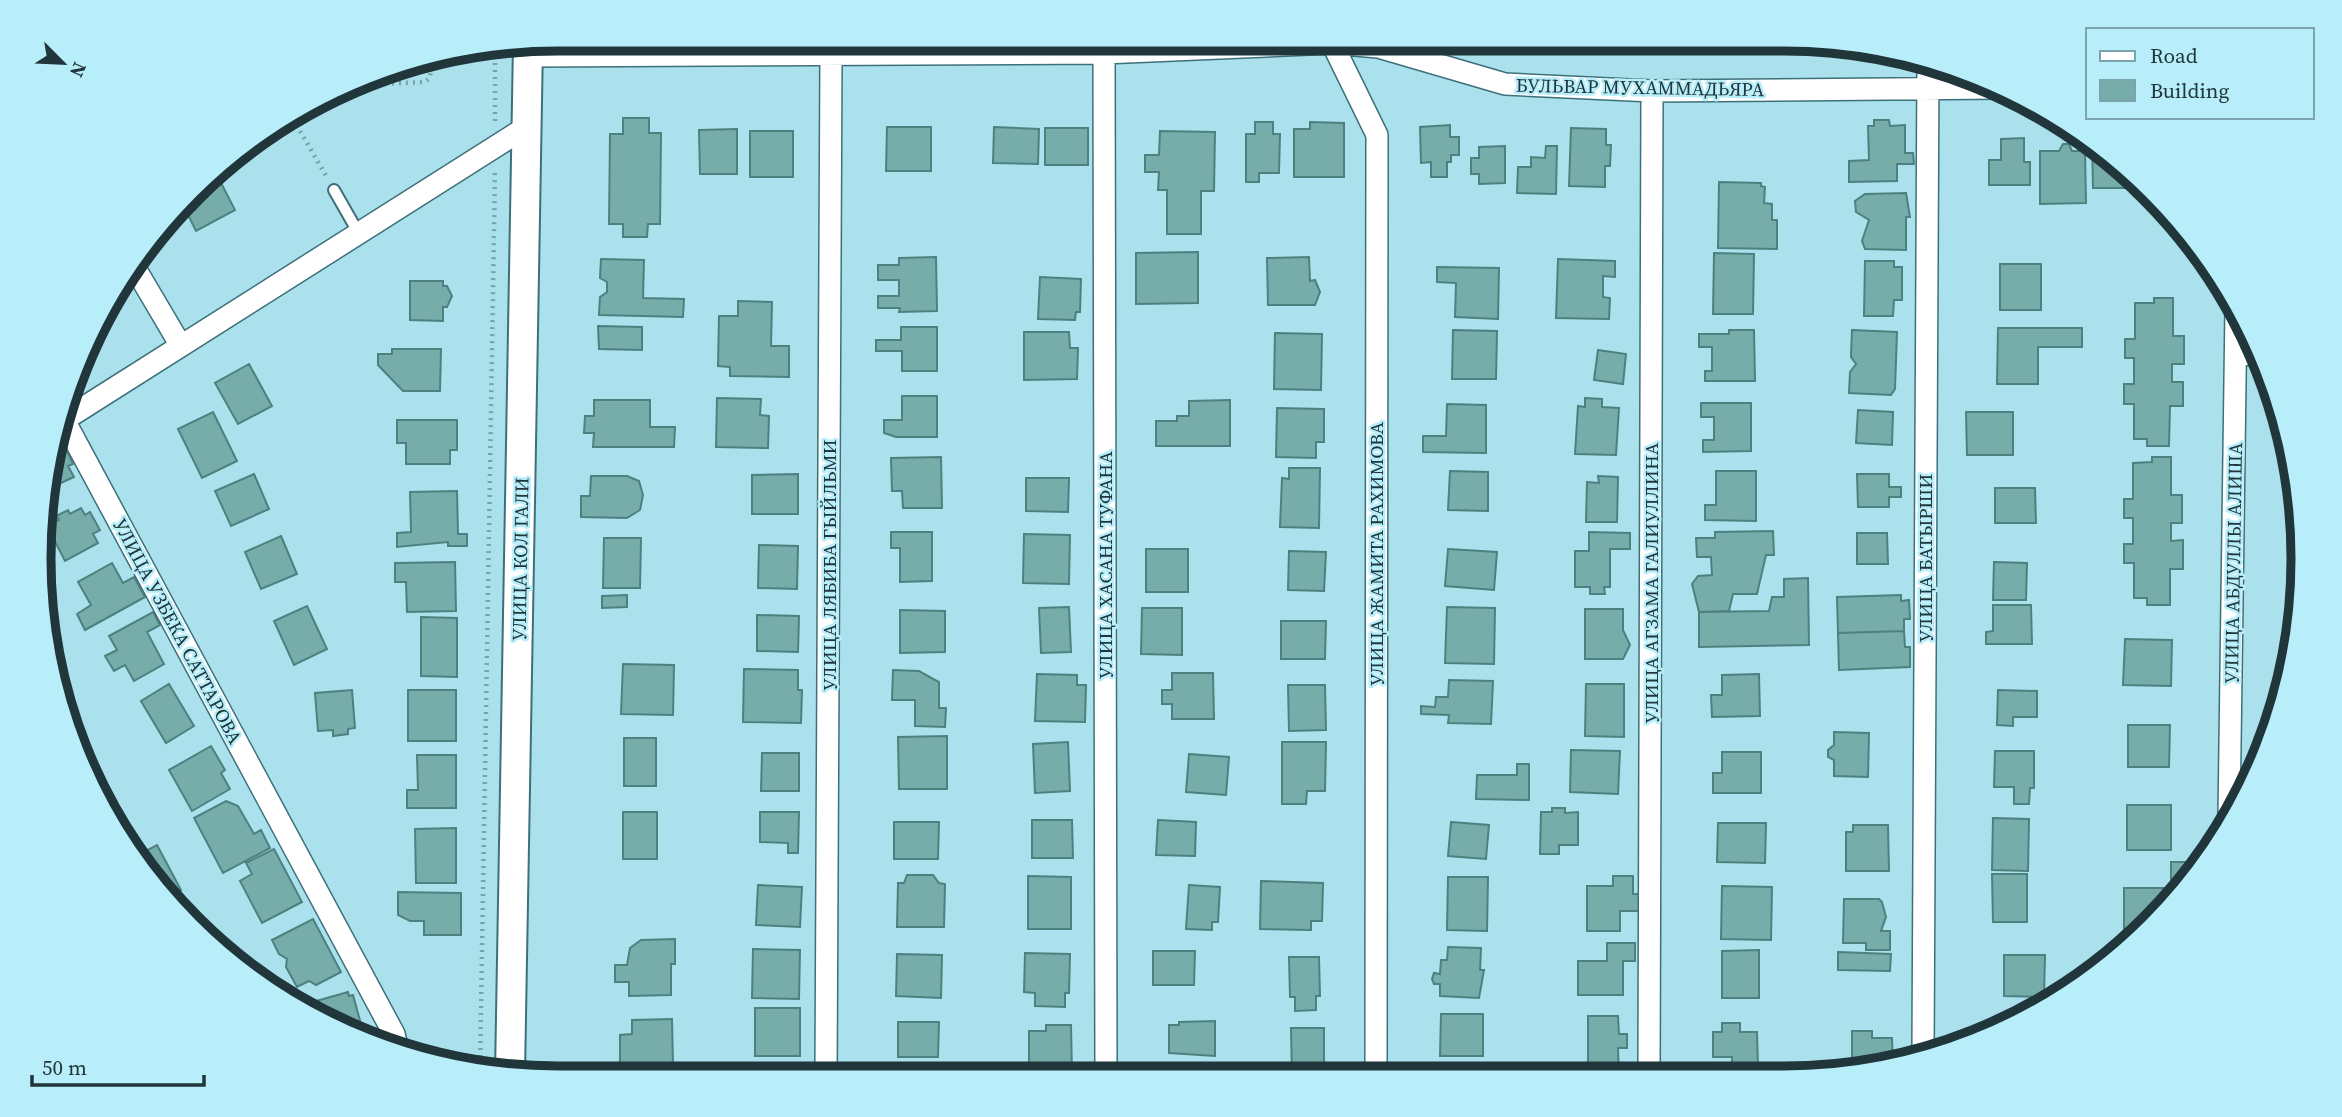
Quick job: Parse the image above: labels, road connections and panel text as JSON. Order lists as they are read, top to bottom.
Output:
{
  "streets": {
    "street": [
      "БУЛЬВАР МУХАММАДЬЯРА",
      "УЛИЦА ЖАМИТА РАХИМОВА",
      "УЛИЦА БАТЫРШИ",
      "УЛИЦА КОЛ ГАЛИ",
      "УЛИЦА АБДУЛЛЫ АЛИША",
      "УЛИЦА ЛЯБИБА ГЫЙЛЬМИ",
      "УЛИЦА ХАСАНА ТУФАНА",
      "УЛИЦА АГЗАМА ГАЛИУЛЛИНА",
      "УЛИЦА УЗБЕКА САТТАРОВА"
    ]
  },
  "crossings": [
    ["БУЛЬВАР МУХАММАДЬЯРА", "УЛИЦА БАТЫРШИ"],
    ["БУЛЬВАР МУХАММАДЬЯРА", "УЛИЦА ЛЯБИБА ГЫЙЛЬМИ"],
    ["БУЛЬВАР МУХАММАДЬЯРА", "УЛИЦА ХАСАНА ТУФАНА"],
    ["БУЛЬВАР МУХАММАДЬЯРА", "УЛИЦА АГЗАМА ГАЛИУЛЛИНА"]
  ],
  "legend": ["Road", "Building"],
  "scale_bar": "50 m",
  "north": "bottom right"
}
